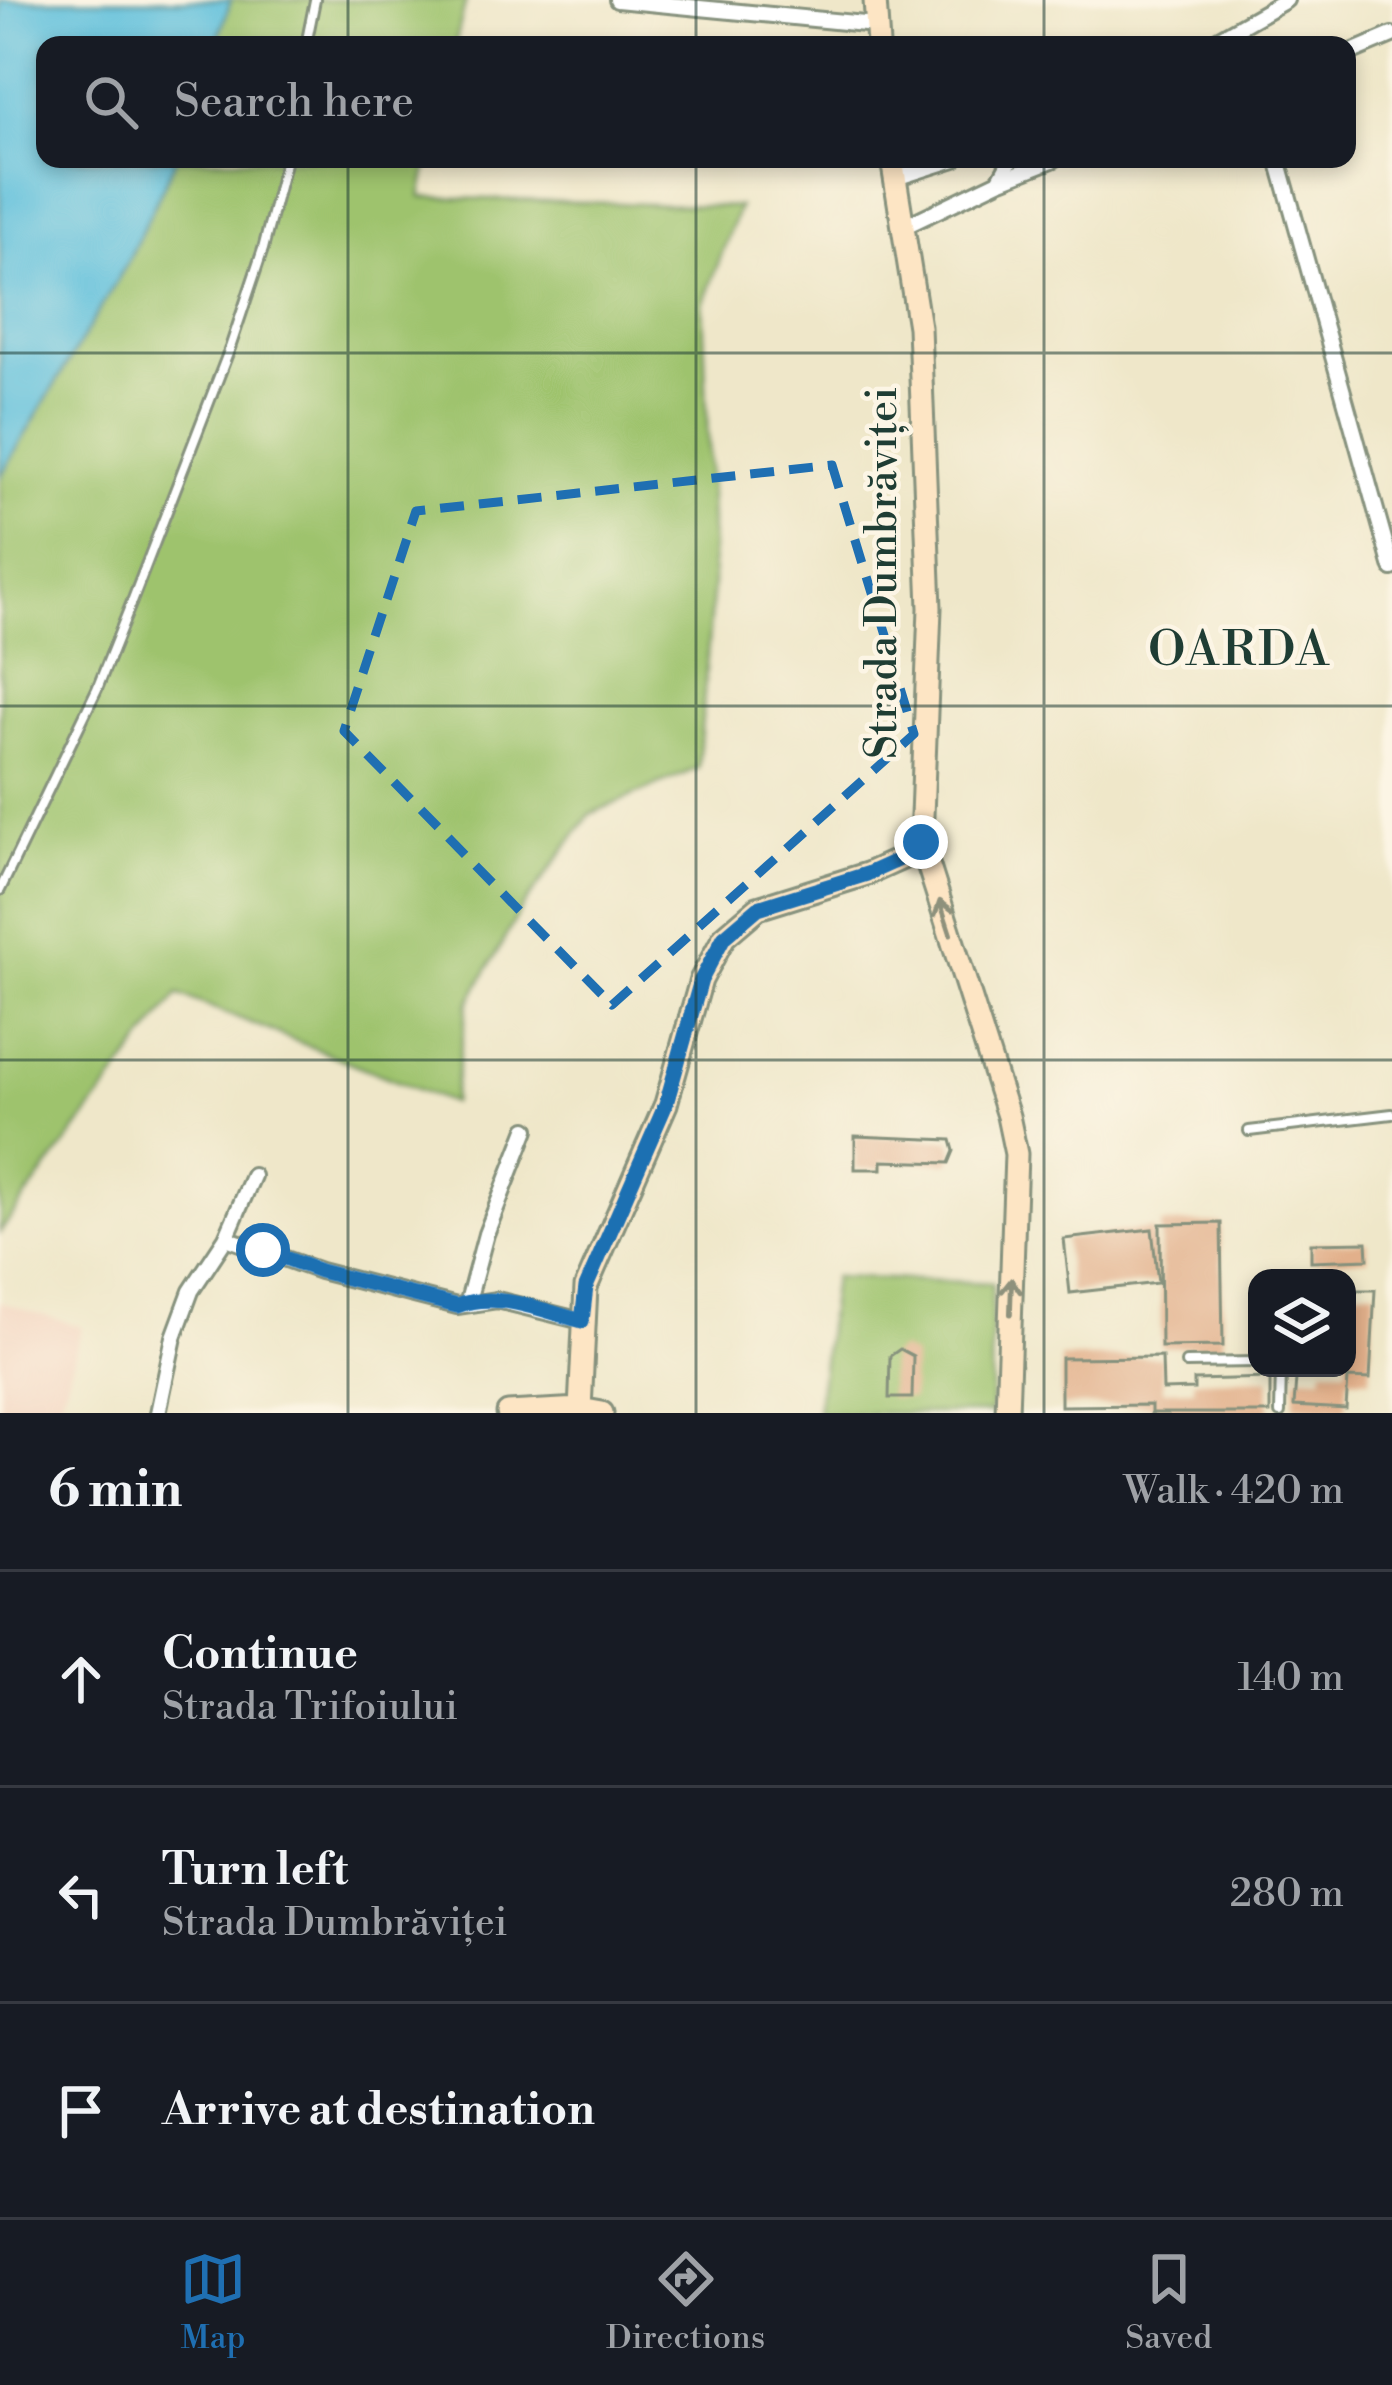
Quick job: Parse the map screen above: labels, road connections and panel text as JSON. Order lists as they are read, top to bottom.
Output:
{
  "streets": {
    "main road": ["Strada Dumbrăviței"]
  },
  "districts": ["OARDA"],
  "page": {
    "search": "Search here",
    "heading": ["6 min", "Walk · 420 m"],
    "list": [
      ["Continue", "Strada Trifoiului", "140 m"],
      ["Turn left", "Strada Dumbrăviței", "280 m"],
      "Arrive at destination"
    ],
    "nav": ["Map", "Directions", "Saved"]
  }
}
